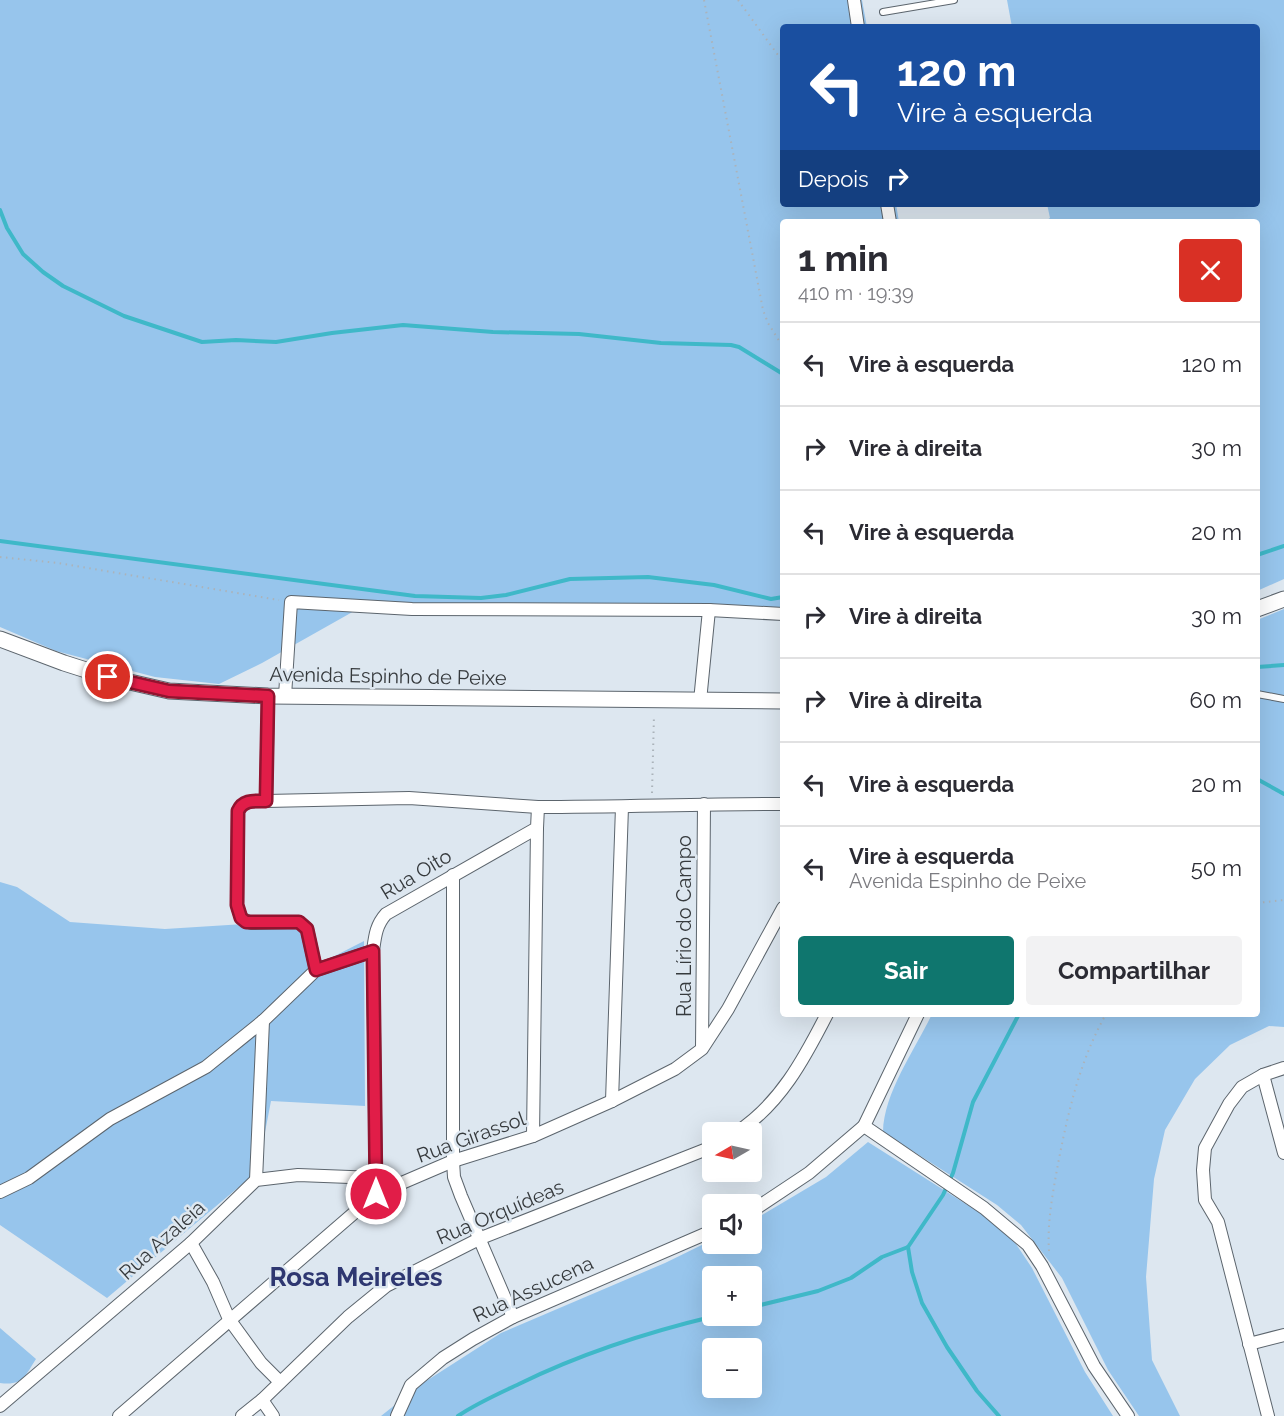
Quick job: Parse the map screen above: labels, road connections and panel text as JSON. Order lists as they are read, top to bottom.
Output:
{
  "streets": {
    "street": [
      "Avenida Espinho de Peixe",
      "Rua Oito",
      "Rua Lírio do Campo",
      "Rua Girassol",
      "Rua Orquídeas",
      "Rua Azaleia",
      "Rua Assucena"
    ]
  },
  "crossings": [
    ["Rua Oito", "Rua Girassol"],
    ["Rua Lírio do Campo", "Rua Girassol"]
  ],
  "districts": ["Rosa Meireles"],
  "north": "left",
  "page": {
    "turn": ["120 m", "Vire à esquerda"],
    "then": "Depois",
    "heading": ["1 min", "410 m · 19:39"],
    "list": [
      {
        "name": "Vire à esquerda",
        "value": "120 m"
      },
      {
        "name": "Vire à direita",
        "value": "30 m"
      },
      {
        "name": "Vire à esquerda",
        "value": "20 m"
      },
      {
        "name": "Vire à direita",
        "value": "30 m"
      },
      {
        "name": "Vire à direita",
        "value": "60 m"
      },
      {
        "name": "Vire à esquerda",
        "value": "20 m"
      },
      {
        "name": "Vire à esquerda",
        "note": "Avenida Espinho de Peixe",
        "value": "50 m"
      }
    ],
    "buttons": ["Sair", "Compartilhar"],
    "map_buttons": ["+", "−"]
  }
}
